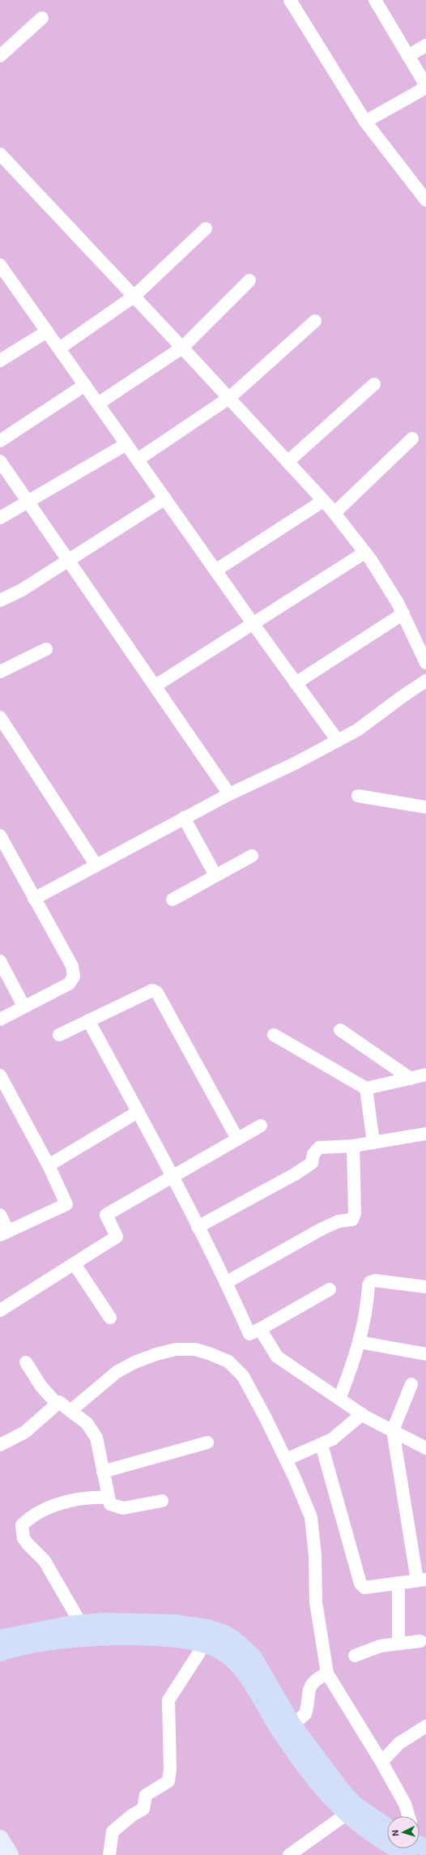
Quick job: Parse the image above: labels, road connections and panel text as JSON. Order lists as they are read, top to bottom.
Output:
{
  "north": "left"
}
